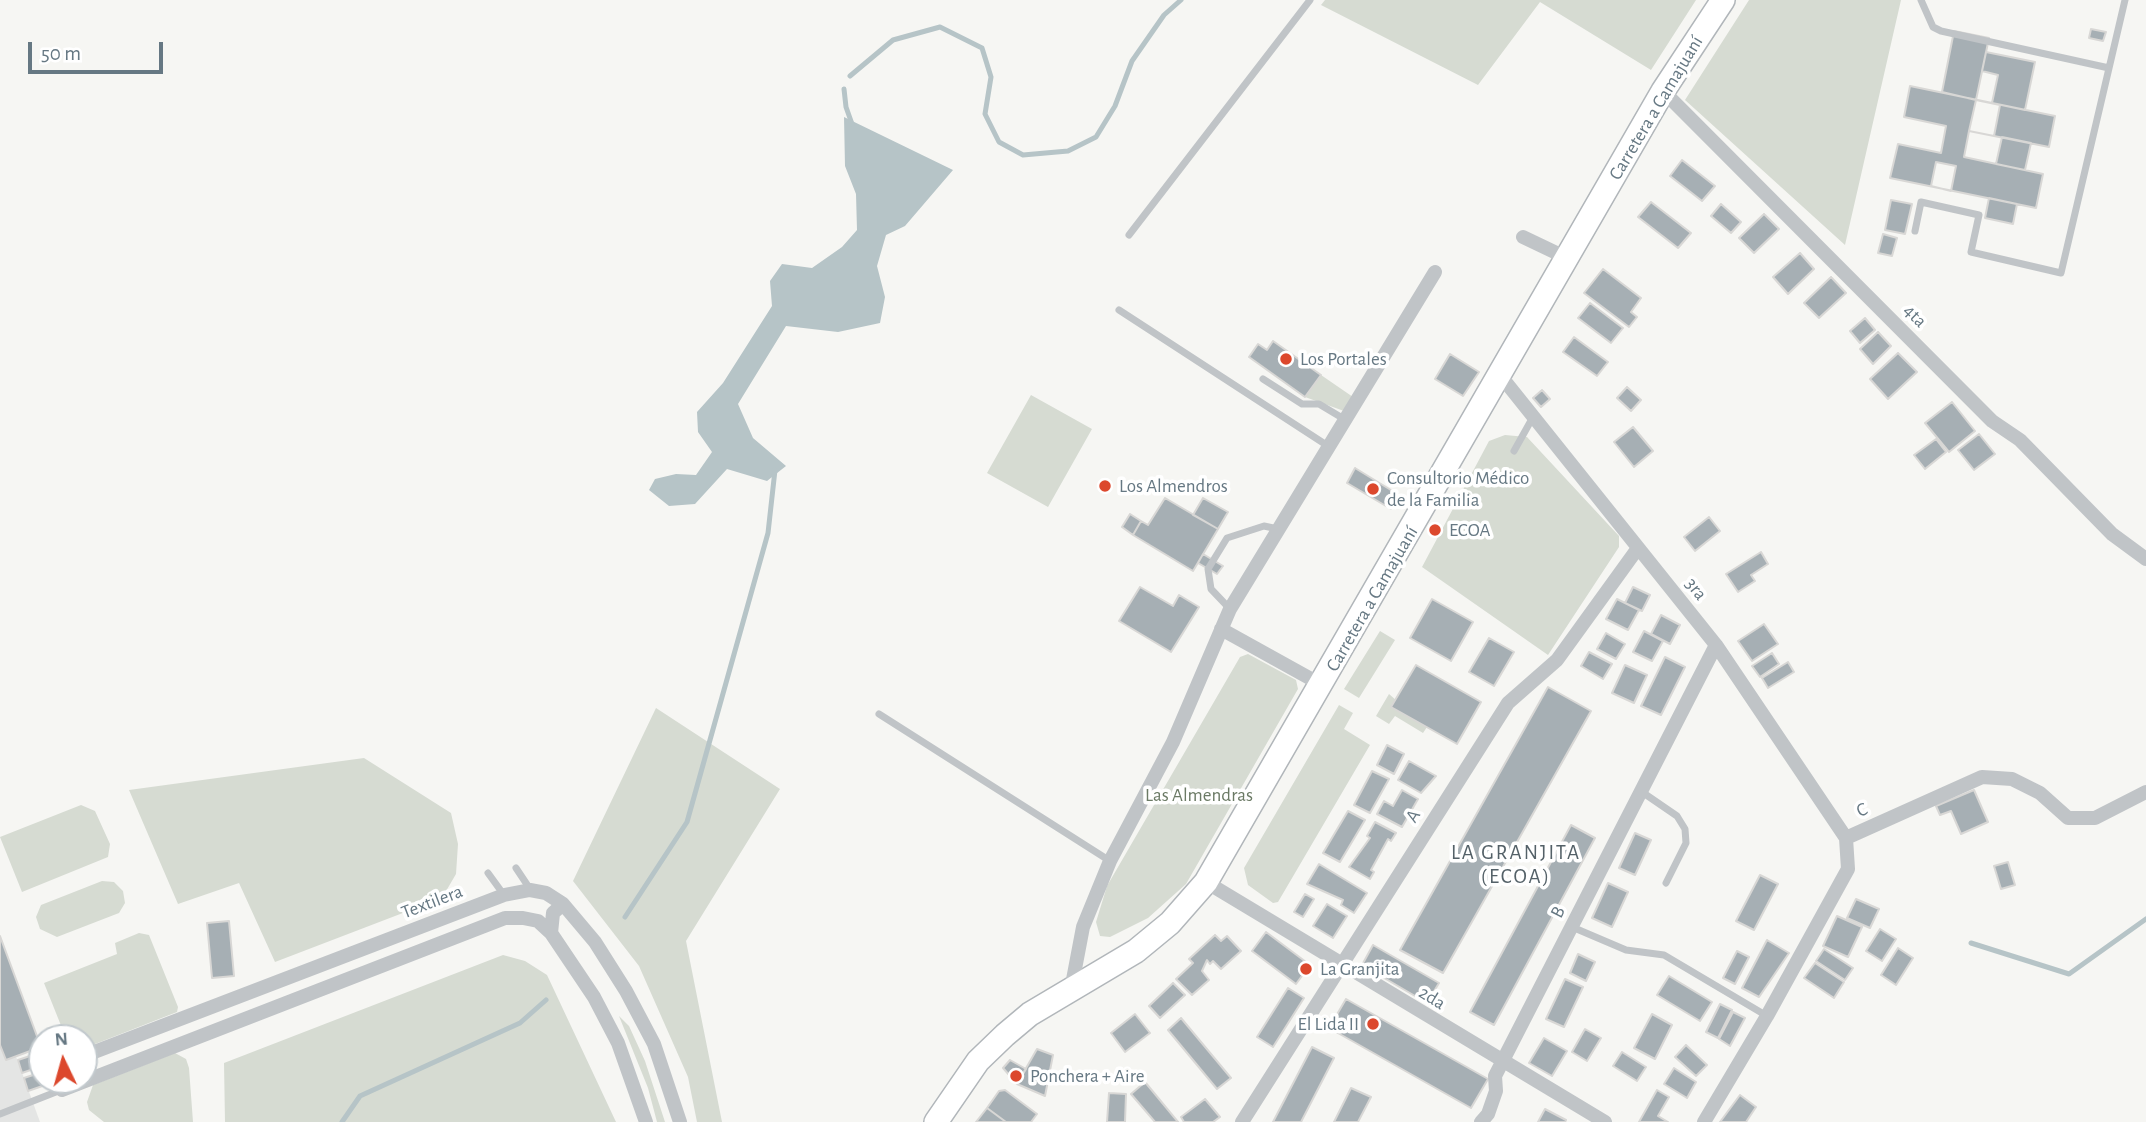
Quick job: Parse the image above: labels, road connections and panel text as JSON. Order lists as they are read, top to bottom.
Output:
{
  "streets": {
    "main road": ["Carretera a Camajuaní"],
    "street": [
      "4ta",
      "3ra",
      "C",
      "A",
      "Textilera",
      "B",
      "2da"
    ]
  },
  "crossings": [
    ["Carretera a Camajuaní", "4ta"],
    ["Carretera a Camajuaní", "3ra"],
    ["Carretera a Camajuaní", "2da"],
    ["3ra", "C"],
    ["3ra", "A"],
    ["3ra", "B"],
    ["A", "2da"],
    ["B", "2da"]
  ],
  "districts": ["LA GRANJITA (ECOA)"],
  "parks": ["Las Almendras"],
  "places": [
    "Los Portales",
    "Los Almendros",
    "Consultorio Médico de la Familia",
    "ECOA",
    "La Granjita",
    "El Lida II",
    "Ponchera + Aire"
  ],
  "scale_bar": "50 m",
  "north": "top"
}
